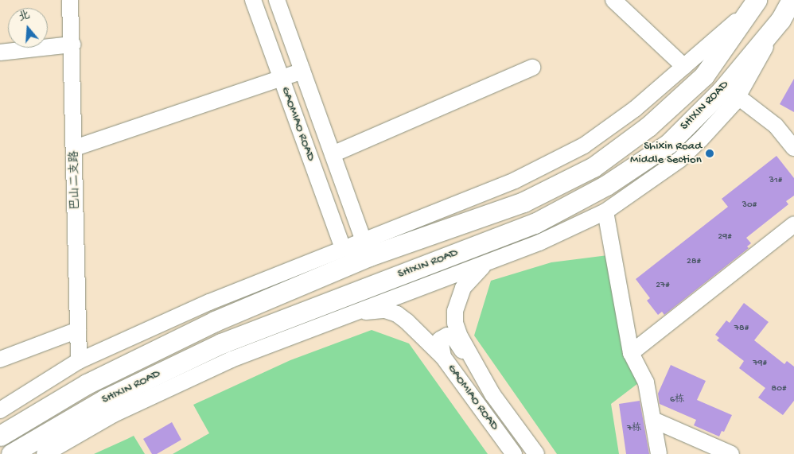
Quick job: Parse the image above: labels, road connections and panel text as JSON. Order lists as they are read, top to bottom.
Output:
{
  "streets": {
    "main road": ["SHIXIN ROAD"],
    "street": ["GAOMIAO ROAD", "巴山二支路"]
  },
  "places": ["Shixin Road Middle Section"],
  "house_numbers": [
    "31#",
    "30#",
    "29#",
    "28#",
    "27#",
    "78#",
    "79#",
    "80#",
    "6栋",
    "7栋"
  ],
  "north": "top"
}
